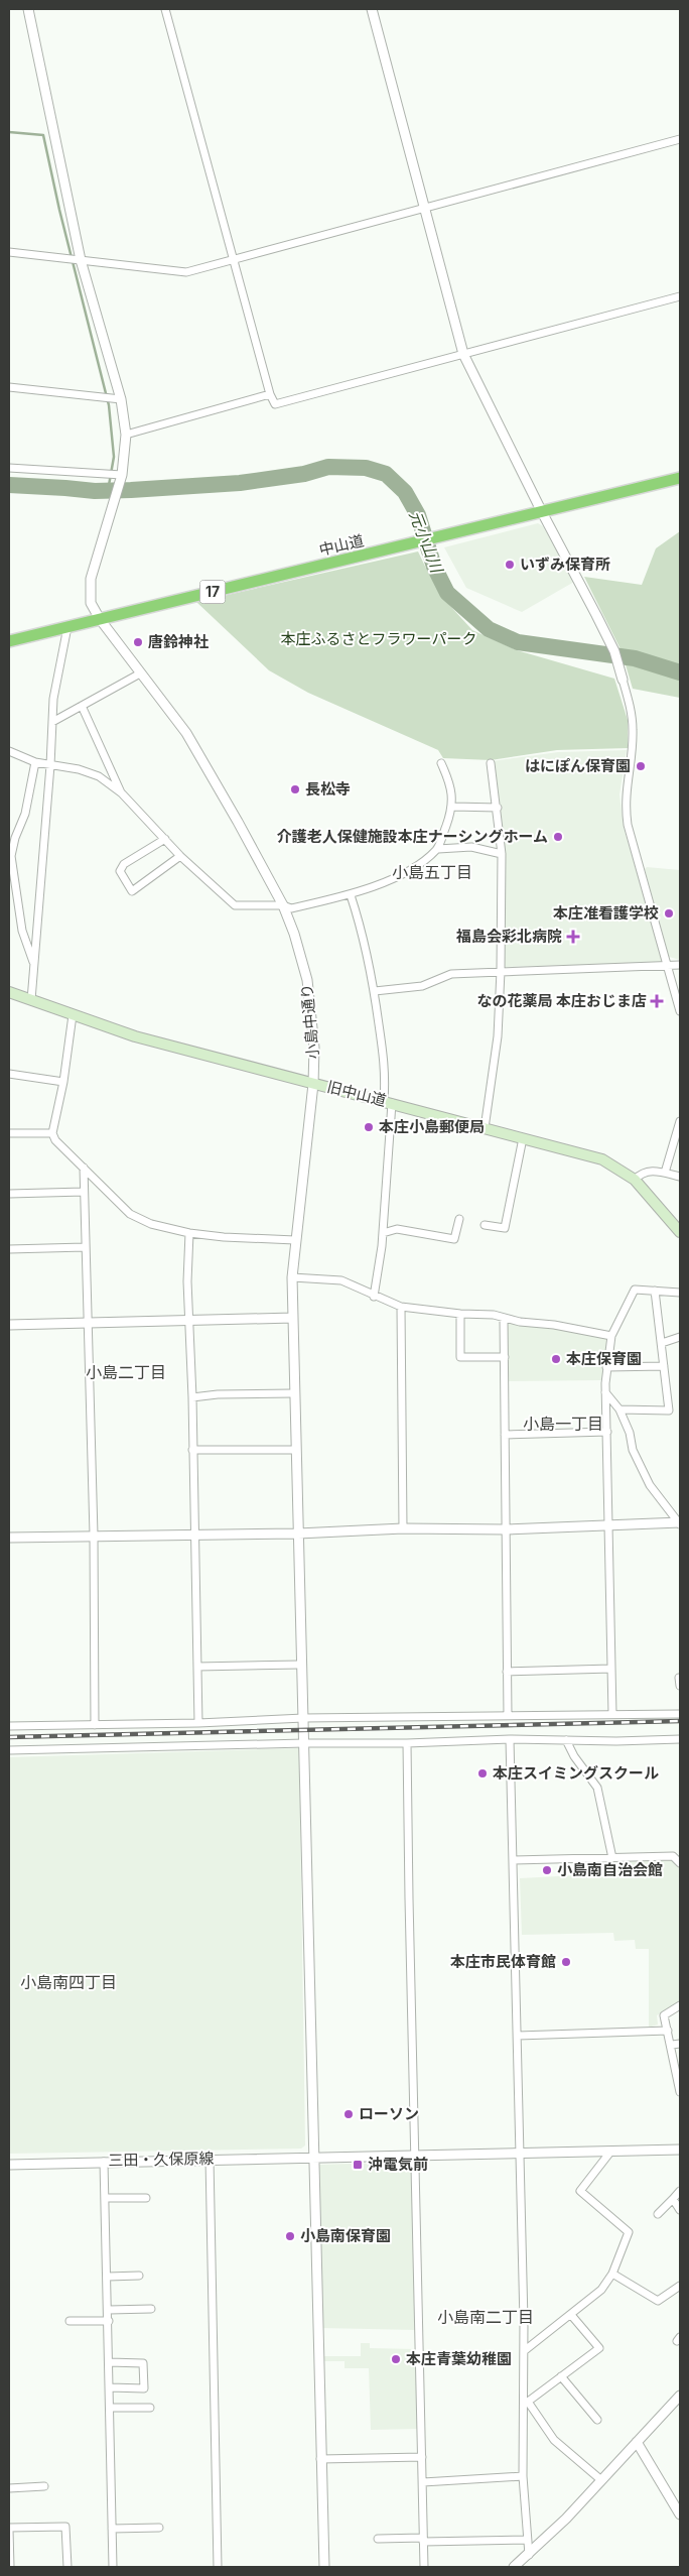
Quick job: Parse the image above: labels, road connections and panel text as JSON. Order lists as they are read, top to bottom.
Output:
{
  "streets": {
    "highway": ["中山道", "17"],
    "main road": ["旧中山道"],
    "street": ["小島中通り", "三田・久保原線"]
  },
  "crossings": [
    ["中山道", "小島中通り"],
    ["小島中通り", "旧中山道"],
    ["小島中通り", "三田・久保原線"]
  ],
  "districts": [
    "小島五丁目",
    "小島二丁目",
    "小島一丁目",
    "小島南四丁目",
    "小島南二丁目"
  ],
  "water": ["元小山川"],
  "parks": ["本庄ふるさとフラワーパーク"],
  "places": {
    "other": [
      "いずみ保育所",
      "唐鈴神社",
      "はにぽん保育園",
      "長松寺",
      "介護老人保健施設本庄ナーシングホーム",
      "本庄准看護学校",
      "本庄小島郵便局",
      "本庄保育園",
      "本庄スイミングスクール",
      "小島南自治会館",
      "本庄市民体育館",
      "ローソン",
      "小島南保育園",
      "本庄青葉幼稚園"
    ],
    "health": ["福島会彩北病院", "なの花薬局 本庄おじま店"],
    "transit": ["沖電気前"]
  }
}
